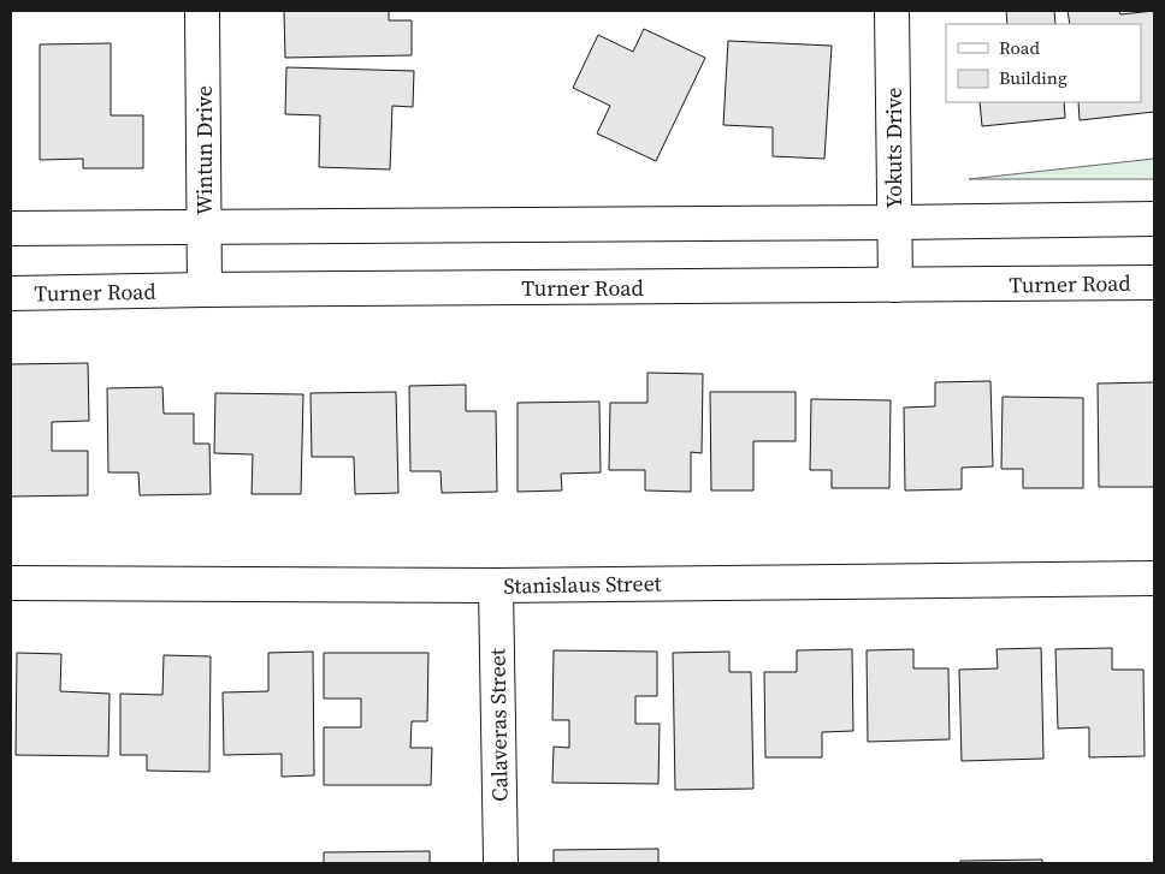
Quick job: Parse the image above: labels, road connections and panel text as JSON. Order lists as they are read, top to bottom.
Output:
{
  "streets": {
    "main road": [
      "Yokuts Drive",
      "Wintun Drive",
      "Turner Road",
      "Stanislaus Street",
      "Calaveras Street"
    ]
  },
  "crossings": [
    ["Yokuts Drive", "Turner Road"],
    ["Wintun Drive", "Turner Road"],
    ["Stanislaus Street", "Calaveras Street"]
  ],
  "legend": ["Road", "Building"]
}
